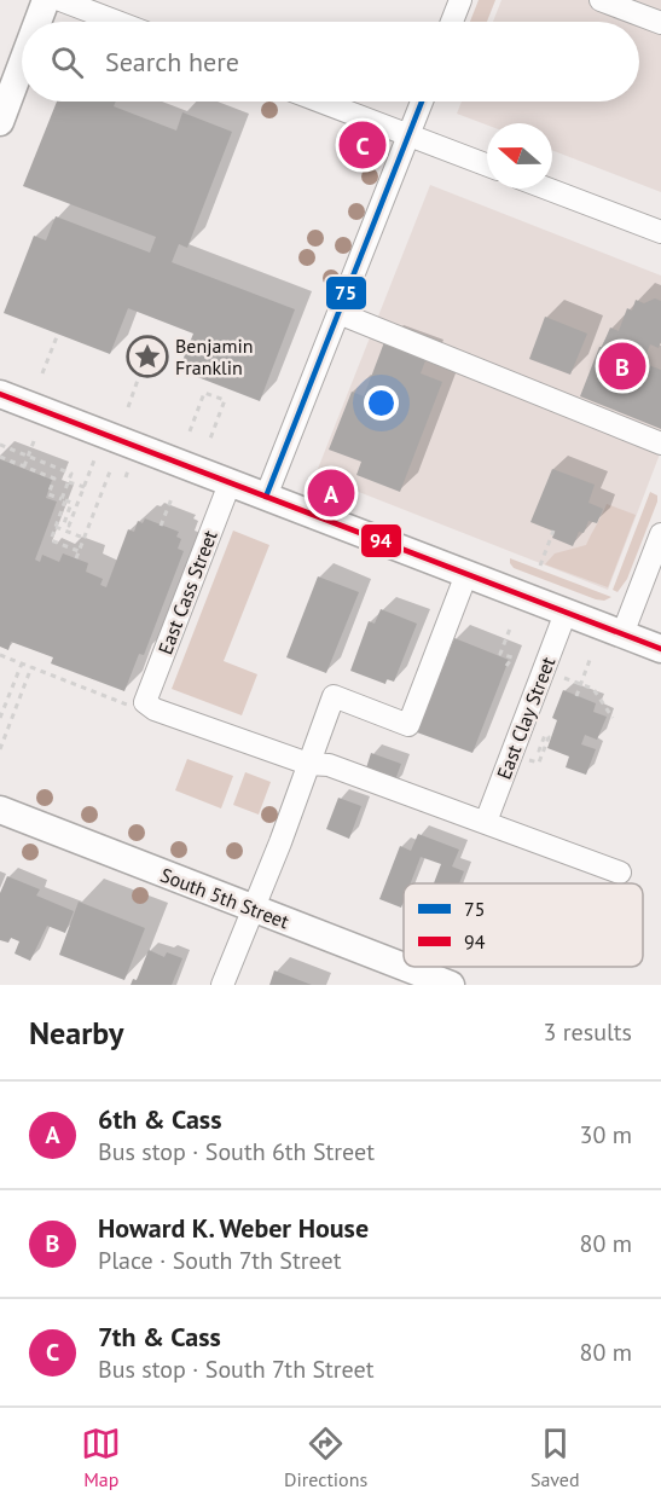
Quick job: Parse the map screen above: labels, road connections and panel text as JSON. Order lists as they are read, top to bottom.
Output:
{
  "streets": {
    "main road": ["South 5th Street"],
    "street": ["East Cass Street", "East Clay Street"]
  },
  "places": {
    "place": ["Benjamin Franklin"]
  },
  "lines": ["transit line 75", "transit line 94"],
  "legend": ["75", "94"],
  "north": "left",
  "page": {
    "search": "Search here",
    "pins": ["C", "B", "A"],
    "heading": ["Nearby", "3 results"],
    "list": [
      {
        "mark": "A",
        "name": "6th & Cass",
        "note": "Bus stop · South 6th Street",
        "value": "30 m"
      },
      {
        "mark": "B",
        "name": "Howard K. Weber House",
        "note": "Place · South 7th Street",
        "value": "80 m"
      },
      {
        "mark": "C",
        "name": "7th & Cass",
        "note": "Bus stop · South 7th Street",
        "value": "80 m"
      }
    ],
    "nav": ["Map", "Directions", "Saved"]
  }
}
